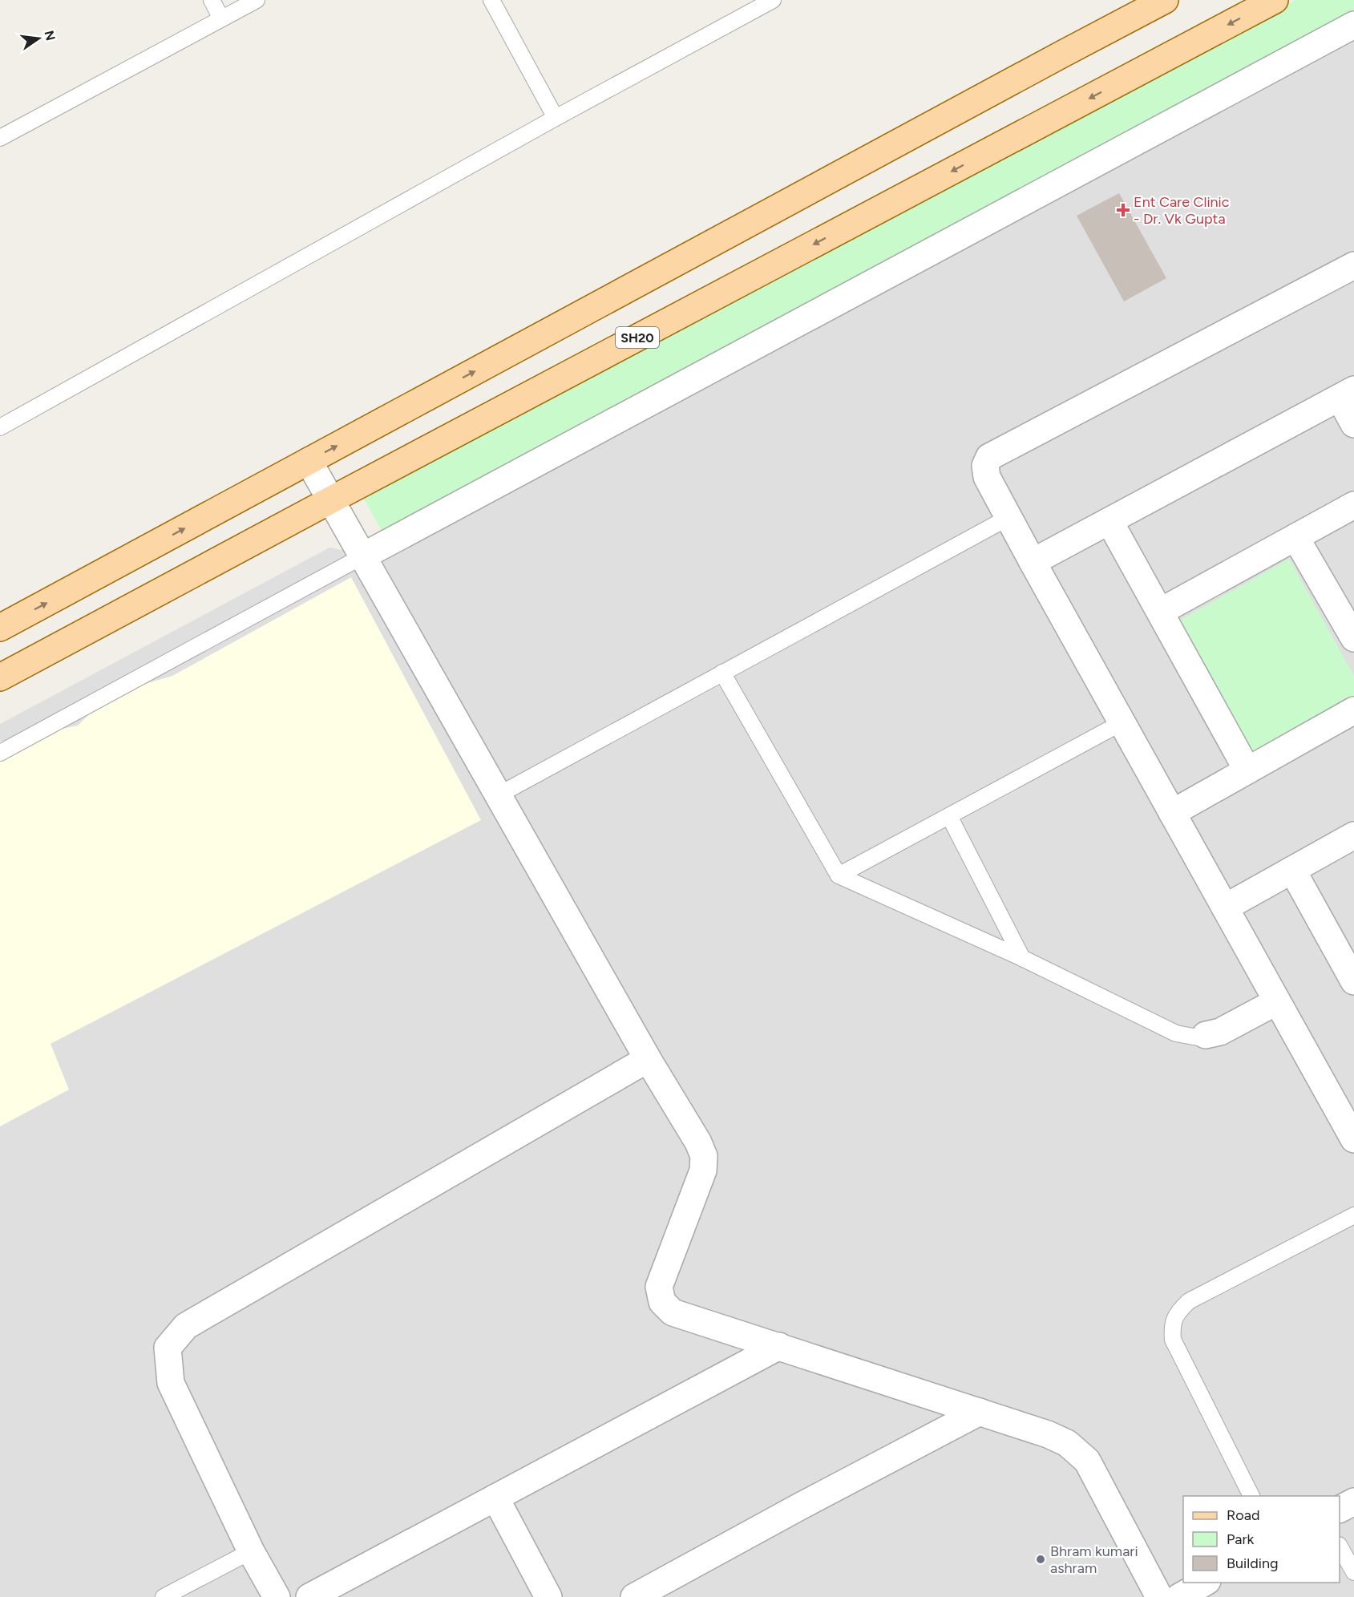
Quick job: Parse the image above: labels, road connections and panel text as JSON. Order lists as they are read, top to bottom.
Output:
{
  "streets": {
    "main road": ["SH20"]
  },
  "places": {
    "health": ["Ent Care Clinic - Dr. Vk Gupta"],
    "other": ["Bhram kumari ashram"]
  },
  "legend": ["Road", "Park", "Building"],
  "north": "right"
}
